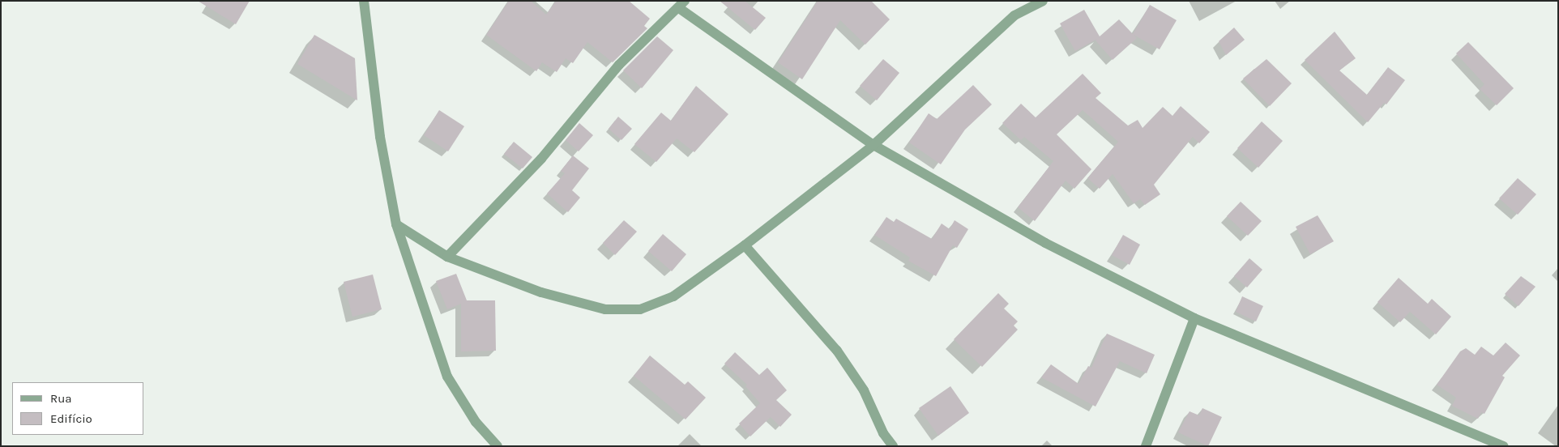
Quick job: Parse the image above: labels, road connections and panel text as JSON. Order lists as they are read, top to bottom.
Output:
{
  "legend": ["Rua", "Edifício"]
}
